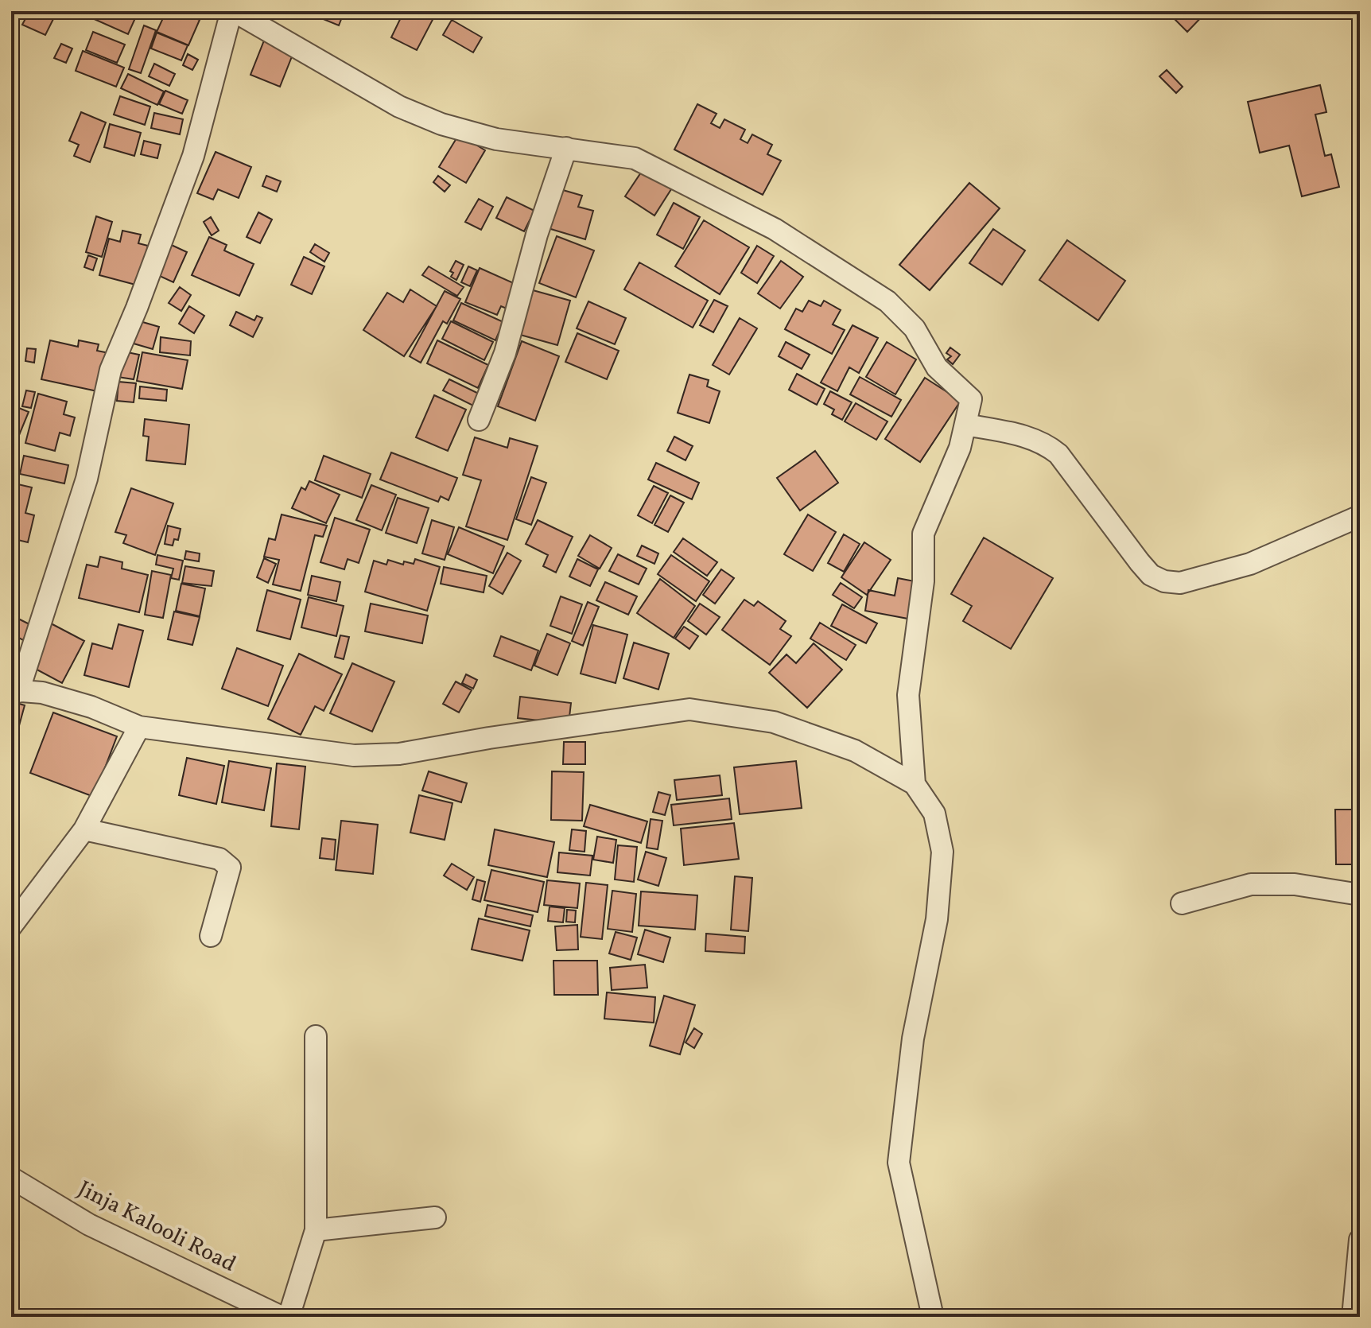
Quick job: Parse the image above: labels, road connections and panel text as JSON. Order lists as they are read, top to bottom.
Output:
{
  "streets": {
    "street": ["Jinja Kalooli Road"]
  }
}
